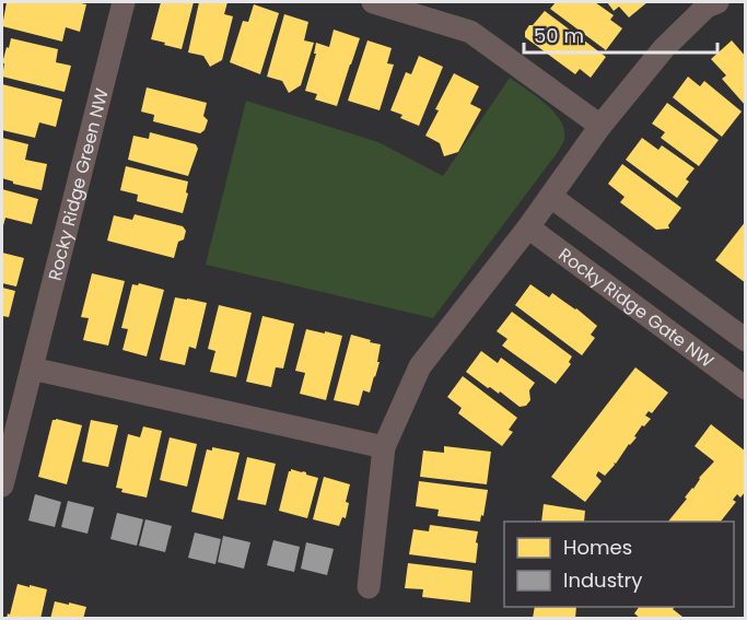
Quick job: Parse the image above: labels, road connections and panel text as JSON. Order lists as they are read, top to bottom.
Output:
{
  "streets": {
    "street": ["Rocky Ridge Green NW", "Rocky Ridge Gate NW"]
  },
  "legend": ["Homes", "Industry"],
  "scale_bar": "50 m"
}
